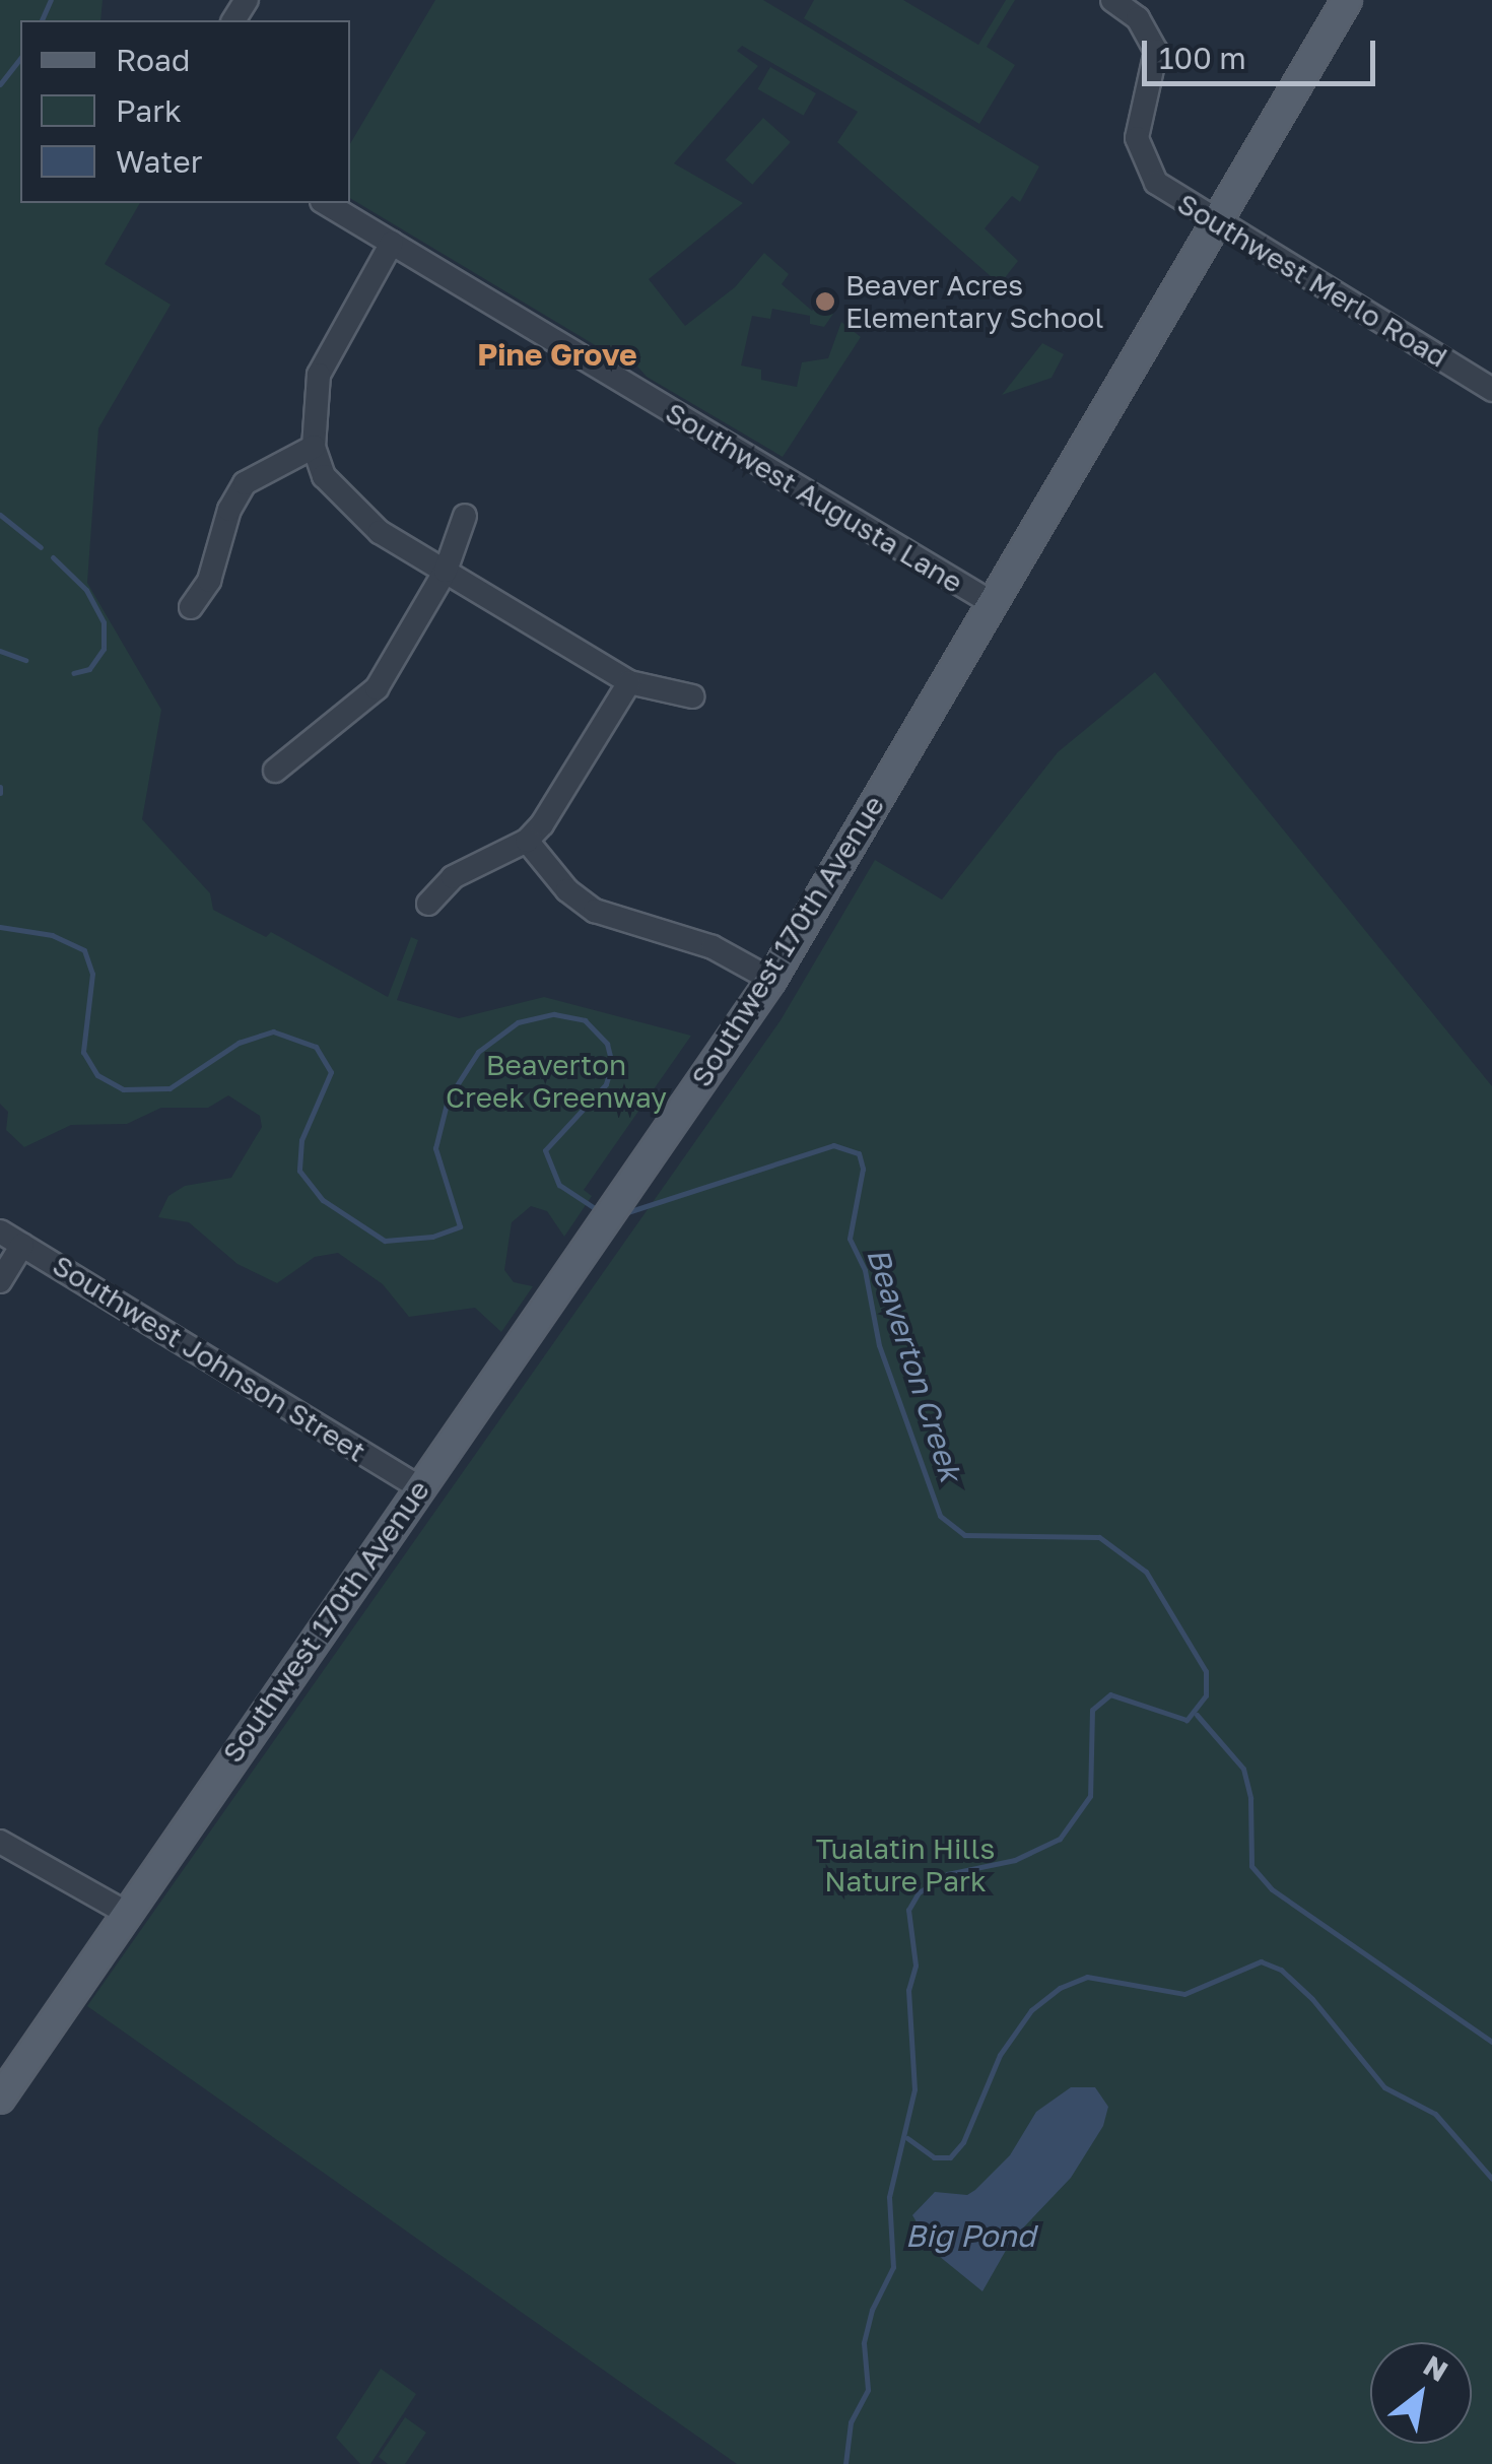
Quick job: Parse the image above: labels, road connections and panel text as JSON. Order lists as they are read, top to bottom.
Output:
{
  "streets": {
    "main road": ["Southwest 170th Avenue"],
    "street": ["Southwest Merlo Road", "Southwest Augusta Lane", "Southwest Johnson Street"]
  },
  "crossings": [
    ["Southwest Merlo Road", "Southwest 170th Avenue"],
    ["Southwest Augusta Lane", "Southwest 170th Avenue"],
    ["Southwest 170th Avenue", "Southwest Johnson Street"]
  ],
  "districts": ["Pine Grove"],
  "water": ["Beaverton Creek", "Big Pond"],
  "parks": ["Beaverton Creek Greenway", "Tualatin Hills Nature Park"],
  "places": ["Beaver Acres Elementary School"],
  "legend": ["Road", "Park", "Water"],
  "scale_bar": "100 m",
  "north": "top right"
}
